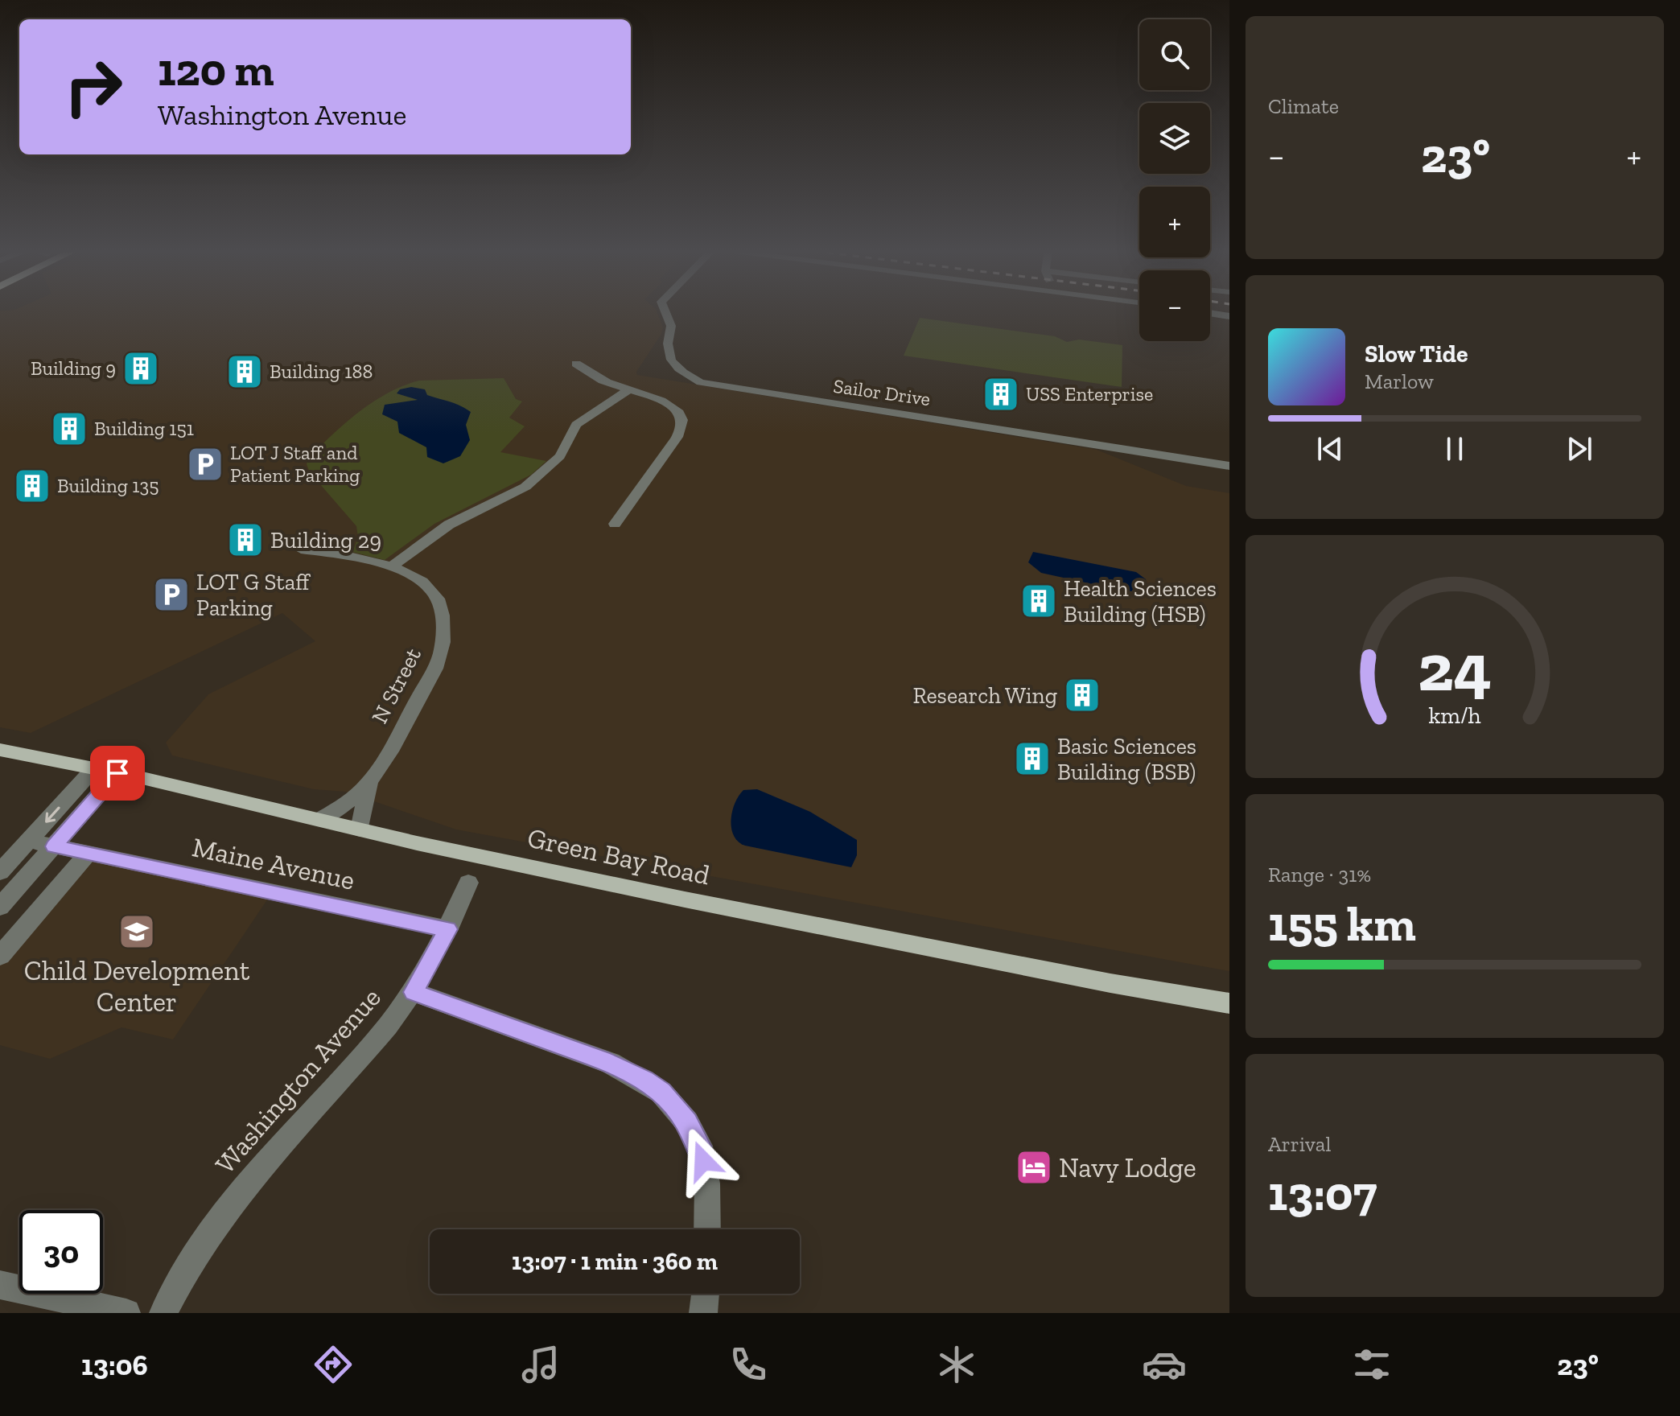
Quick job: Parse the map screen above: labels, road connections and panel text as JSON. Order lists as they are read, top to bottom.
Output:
{
  "streets": {
    "main road": ["Green Bay Road"],
    "street": [
      "Sailor Drive",
      "N Street",
      "Maine Avenue",
      "Washington Avenue"
    ]
  },
  "crossings": [
    ["N Street", "Green Bay Road"],
    ["Maine Avenue", "Washington Avenue"]
  ],
  "places": {
    "building": [
      "Building 9",
      "Building 188",
      "USS Enterprise",
      "Building 151",
      "Building 135",
      "Building 29",
      "Health Sciences Building (HSB)",
      "Research Wing",
      "Basic Sciences Building (BSB)"
    ],
    "parking": ["LOT J Staff and Patient Parking", "LOT G Staff Parking"],
    "school or university": ["Child Development Center"],
    "hotel": ["Navy Lodge"]
  },
  "page": {
    "tile": [
      "Climate",
      ["Range · 31%", "155 km"],
      ["Arrival", "13:07"]
    ],
    "map_buttons": ["+", "−"],
    "turn": ["120 m", "Washington Avenue"],
    "heat": ["−", "23°", "+"],
    "song": ["Slow Tide", "Marlow"],
    "limit": "30",
    "trip": "13:07 · 1 min · 360 m",
    "tabs": ["13:06", "23°"],
    "gauge": ["24", "km/h"]
  }
}
